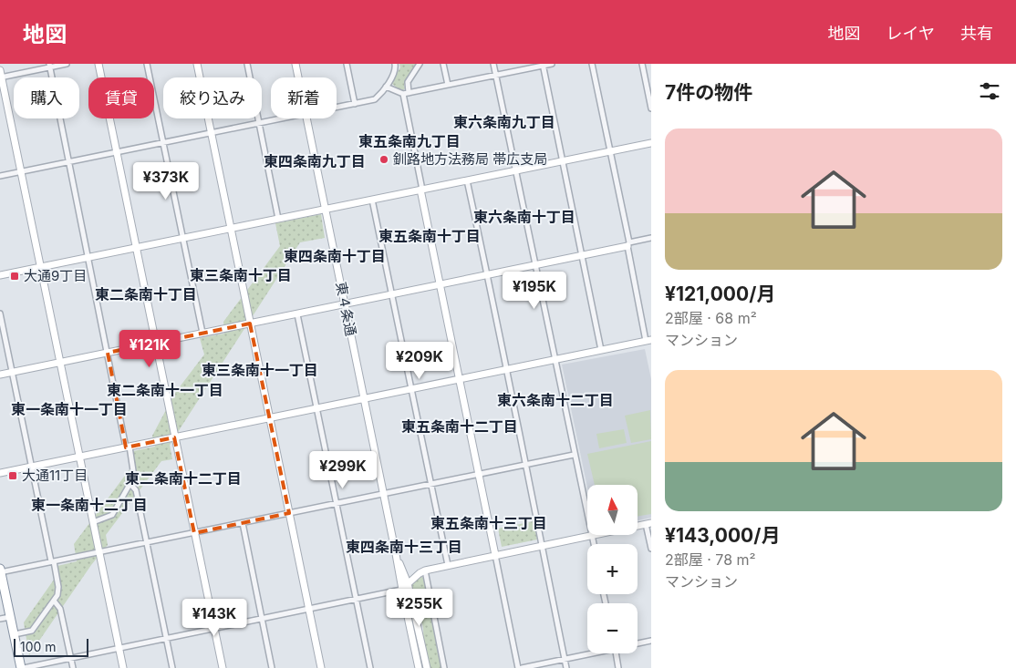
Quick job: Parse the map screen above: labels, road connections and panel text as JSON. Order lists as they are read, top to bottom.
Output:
{
  "streets": {
    "street": ["東４条通"]
  },
  "districts": [
    "東六条南九丁目",
    "東五条南九丁目",
    "東四条南九丁目",
    "東六条南十丁目",
    "東五条南十丁目",
    "東四条南十丁目",
    "東三条南十丁目",
    "東二条南十丁目",
    "東三条南十一丁目",
    "東二条南十一丁目",
    "東六条南十二丁目",
    "東一条南十一丁目",
    "東五条南十二丁目",
    "東二条南十二丁目",
    "東一条南十二丁目",
    "東五条南十三丁目",
    "東四条南十三丁目"
  ],
  "places": {
    "other": ["釧路地方法務局 帯広支局"],
    "transit": ["大通9丁目", "大通11丁目"]
  },
  "scale_bar": "100 m",
  "north": "top",
  "page": {
    "header": "地図",
    "nav": ["地図", "レイヤ", "共有"],
    "heading": "7件の物件",
    "chip": [
      "購入",
      "賃貸",
      "絞り込み",
      "新着"
    ],
    "list": [
      {
        "name": "¥121,000/月",
        "note": "2部屋 · 68 m² · マンション"
      },
      {
        "name": "¥143,000/月",
        "note": "2部屋 · 78 m² · マンション"
      }
    ],
    "price": [
      "¥373K",
      "¥195K",
      "¥121K",
      "¥209K",
      "¥299K",
      "¥255K",
      "¥143K"
    ],
    "map_buttons": ["+", "−"],
    "scale": "100 m"
  }
}
